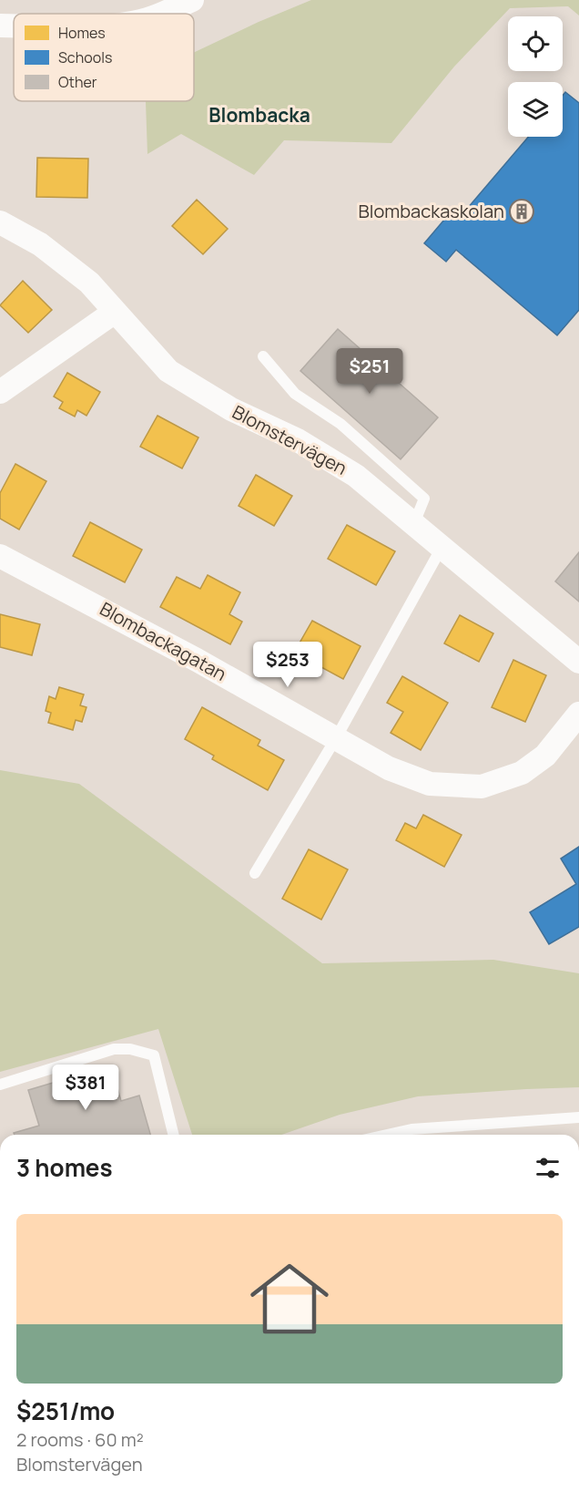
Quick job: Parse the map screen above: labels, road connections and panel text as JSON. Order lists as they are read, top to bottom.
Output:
{
  "streets": {
    "street": ["Blomstervägen", "Blombackagatan"]
  },
  "districts": ["Blombacka"],
  "places": {
    "building": ["Blombackaskolan"]
  },
  "legend": ["Homes", "Schools", "Other"],
  "page": {
    "price": ["$251", "$253", "$381"],
    "heading": "3 homes",
    "list": [
      {
        "name": "$251/mo",
        "note": "2 rooms · 60 m² · Blomstervägen"
      }
    ]
  }
}
